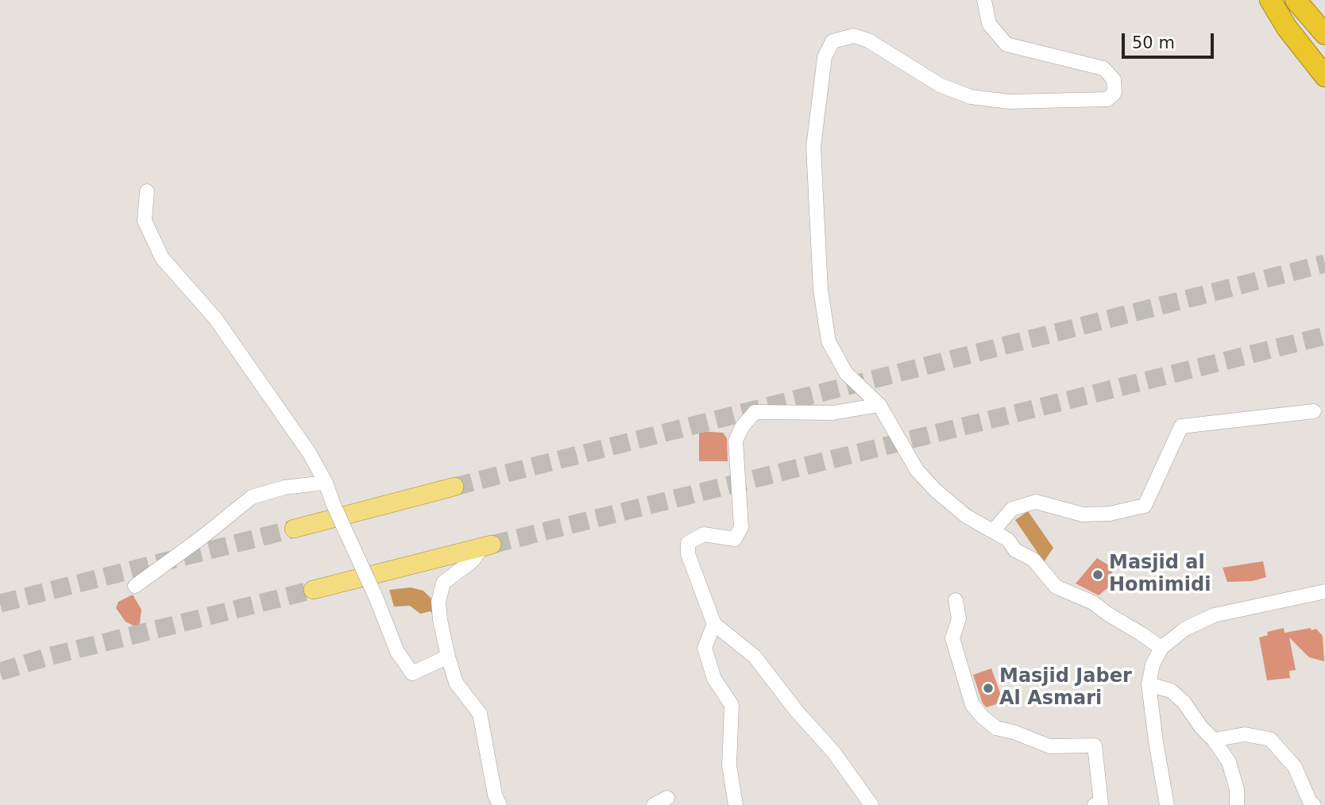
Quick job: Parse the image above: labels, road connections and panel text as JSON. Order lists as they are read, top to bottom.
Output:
{
  "places": ["Masjid al Homimidi", "Masjid Jaber Al Asmari"],
  "scale_bar": "50 m"
}
